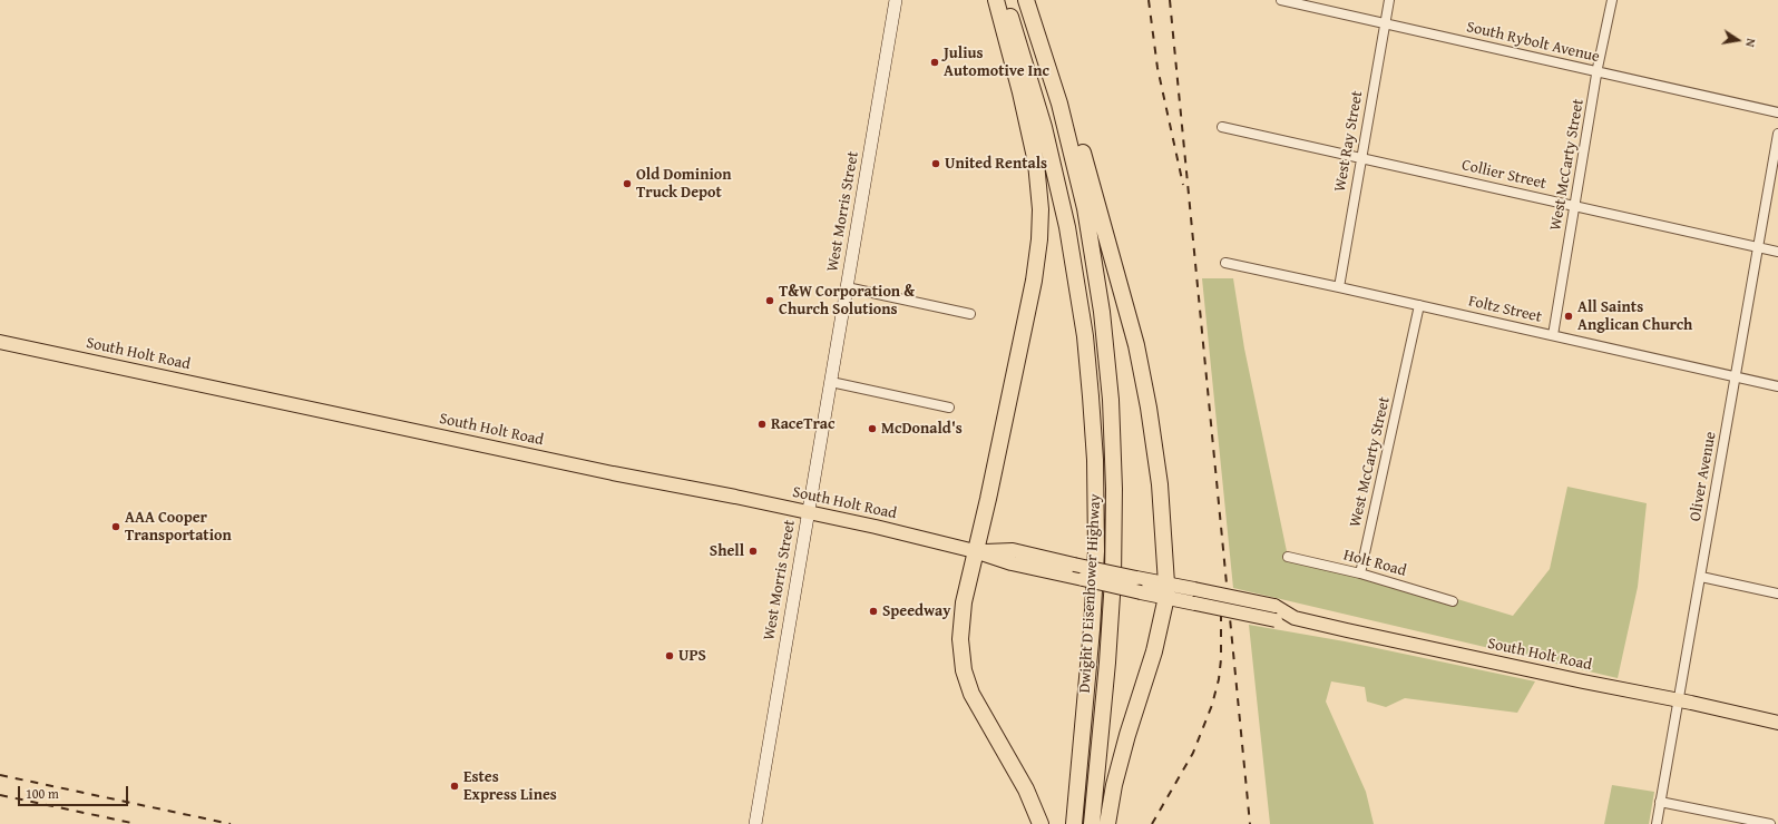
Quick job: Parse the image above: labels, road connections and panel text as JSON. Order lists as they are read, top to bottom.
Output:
{
  "streets": {
    "highway": ["Dwight D Eisenhower Highway"],
    "main road": ["West Morris Street", "South Holt Road"],
    "street": [
      "South Rybolt Avenue",
      "West Ray Street",
      "West McCarty Street",
      "Collier Street",
      "Foltz Street",
      "Oliver Avenue",
      "Holt Road"
    ]
  },
  "crossings": [
    ["South Rybolt Avenue", "West Ray Street"],
    ["South Rybolt Avenue", "West McCarty Street"],
    ["West Ray Street", "Collier Street"],
    ["West Ray Street", "Foltz Street"],
    ["West McCarty Street", "Collier Street"],
    ["West McCarty Street", "Foltz Street"],
    ["West McCarty Street", "Holt Road"],
    ["Collier Street", "Oliver Avenue"],
    ["West Morris Street", "South Holt Road"],
    ["Foltz Street", "Oliver Avenue"],
    ["South Holt Road", "Oliver Avenue"]
  ],
  "places": [
    "Julius Automotive Inc",
    "United Rentals",
    "Old Dominion Truck Depot",
    "T&W Corporation & Church Solutions",
    "All Saints Anglican Church",
    "RaceTrac",
    "McDonald's",
    "AAA Cooper Transportation",
    "Shell",
    "Speedway",
    "UPS",
    "Estes Express Lines"
  ],
  "scale_bar": "100 m",
  "north": "right"
}
